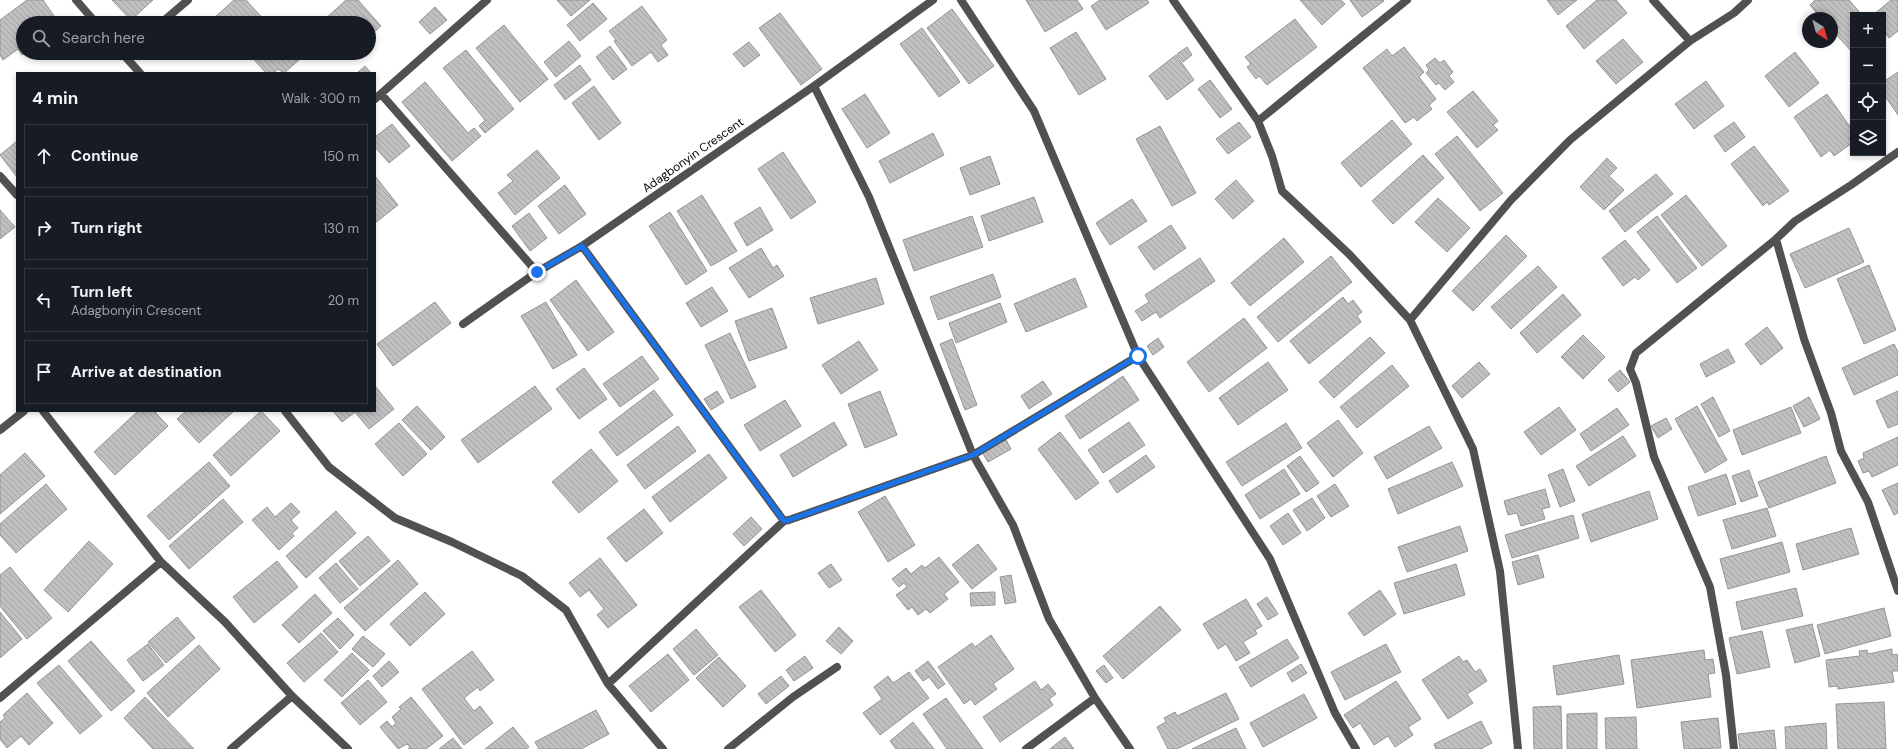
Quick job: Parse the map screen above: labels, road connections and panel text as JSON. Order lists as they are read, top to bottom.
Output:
{
  "streets": {
    "street": ["Adagbonyin Crescent"]
  },
  "north": "bottom right",
  "page": {
    "map_buttons": ["+", "−"],
    "search": "Search here",
    "heading": ["4 min", "Walk · 300 m"],
    "list": [
      ["Continue", "150 m"],
      ["Turn right", "130 m"],
      ["Turn left", "Adagbonyin Crescent", "20 m"],
      "Arrive at destination"
    ]
  }
}
